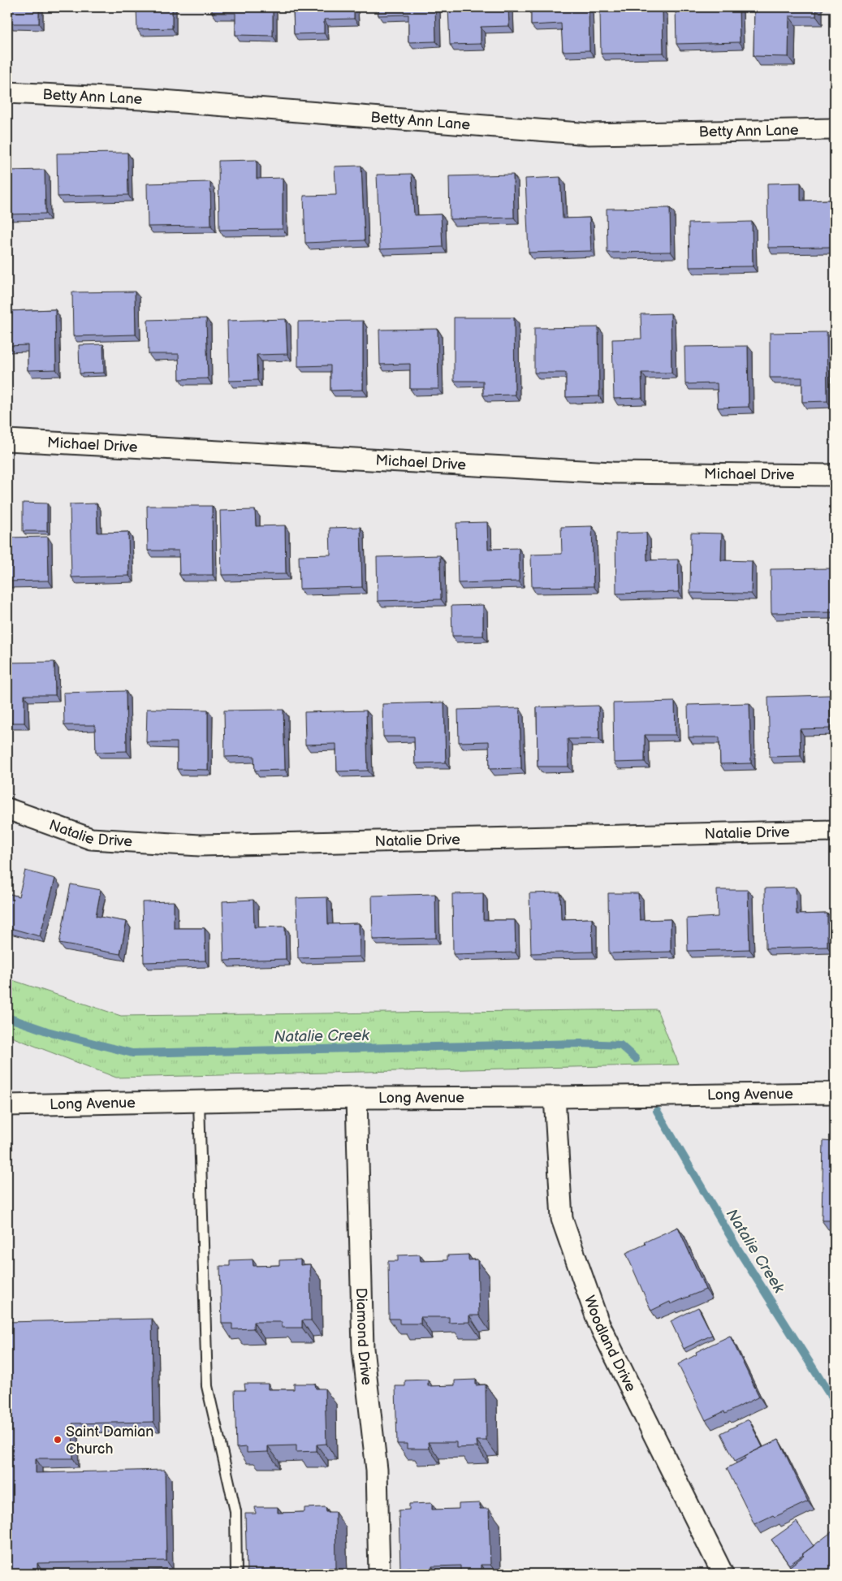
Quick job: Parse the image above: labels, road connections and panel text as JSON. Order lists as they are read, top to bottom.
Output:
{
  "streets": {
    "street": [
      "Betty Ann Lane",
      "Michael Drive",
      "Natalie Drive",
      "Long Avenue",
      "Diamond Drive",
      "Woodland Drive"
    ]
  },
  "crossings": [
    ["Long Avenue", "Diamond Drive"],
    ["Long Avenue", "Woodland Drive"]
  ],
  "water": ["Natalie Creek"],
  "places": ["Saint Damian Church"]
}
